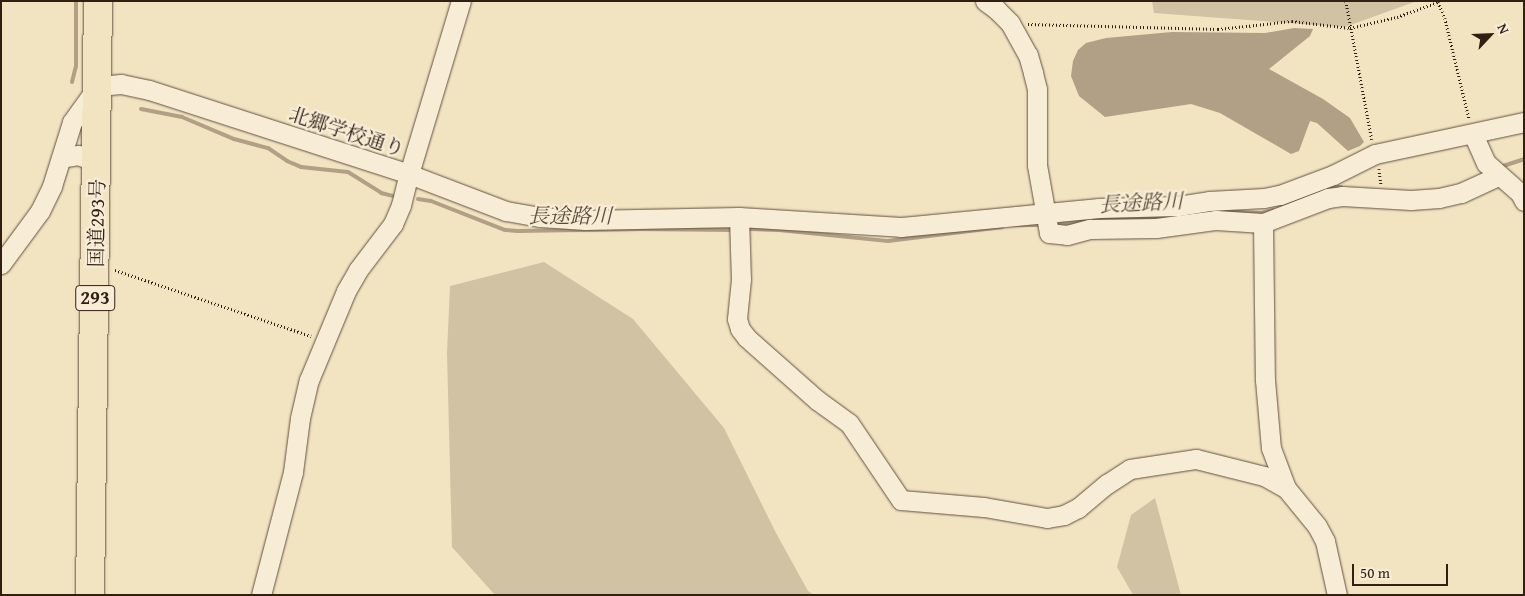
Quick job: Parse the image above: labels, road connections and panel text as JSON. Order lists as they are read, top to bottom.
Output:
{
  "streets": {
    "highway": ["国道293号", "293"],
    "street": ["北郷学校通り"]
  },
  "crossings": [
    ["北郷学校通り", "国道293号"]
  ],
  "water": ["長途路川"],
  "scale_bar": "50 m",
  "north": "top right"
}
